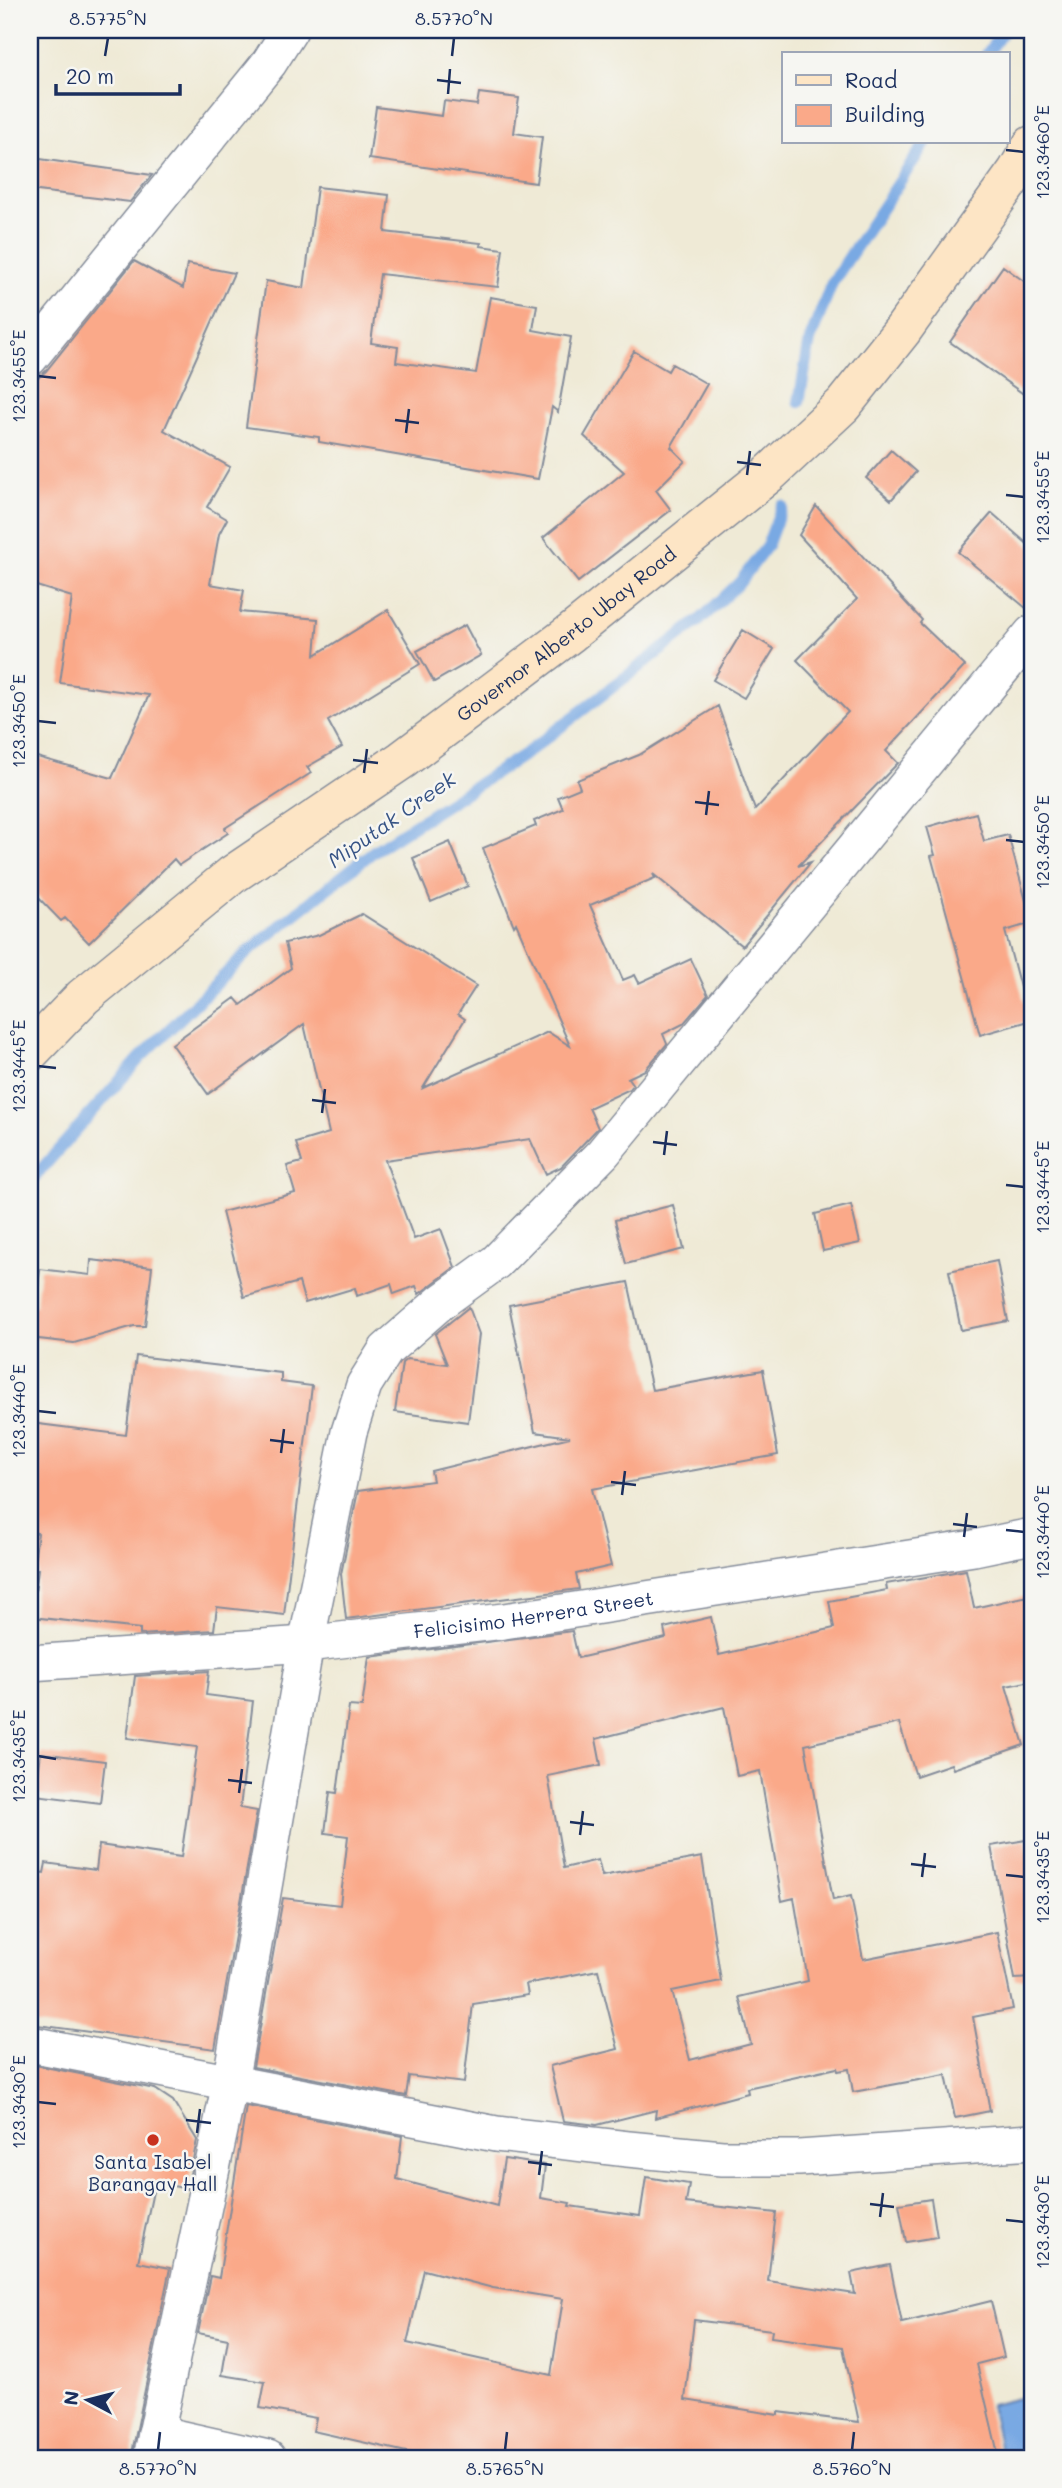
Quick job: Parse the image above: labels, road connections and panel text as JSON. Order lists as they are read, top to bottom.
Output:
{
  "streets": {
    "main road": ["Governor Alberto Ubay Road"],
    "street": ["Felicisimo Herrera Street"]
  },
  "water": ["Miputak Creek"],
  "places": ["Santa Isabel Barangay Hall"],
  "legend": ["Road", "Building"],
  "scale_bar": "20 m",
  "north": "left",
  "coordinates": [
    "8.5775°N",
    "8.5770°N",
    "123.3460°E",
    "123.3455°E",
    "123.3450°E",
    "123.3445°E",
    "123.3440°E",
    "123.3435°E",
    "123.3430°E",
    "8.5765°N",
    "8.5760°N"
  ]
}
